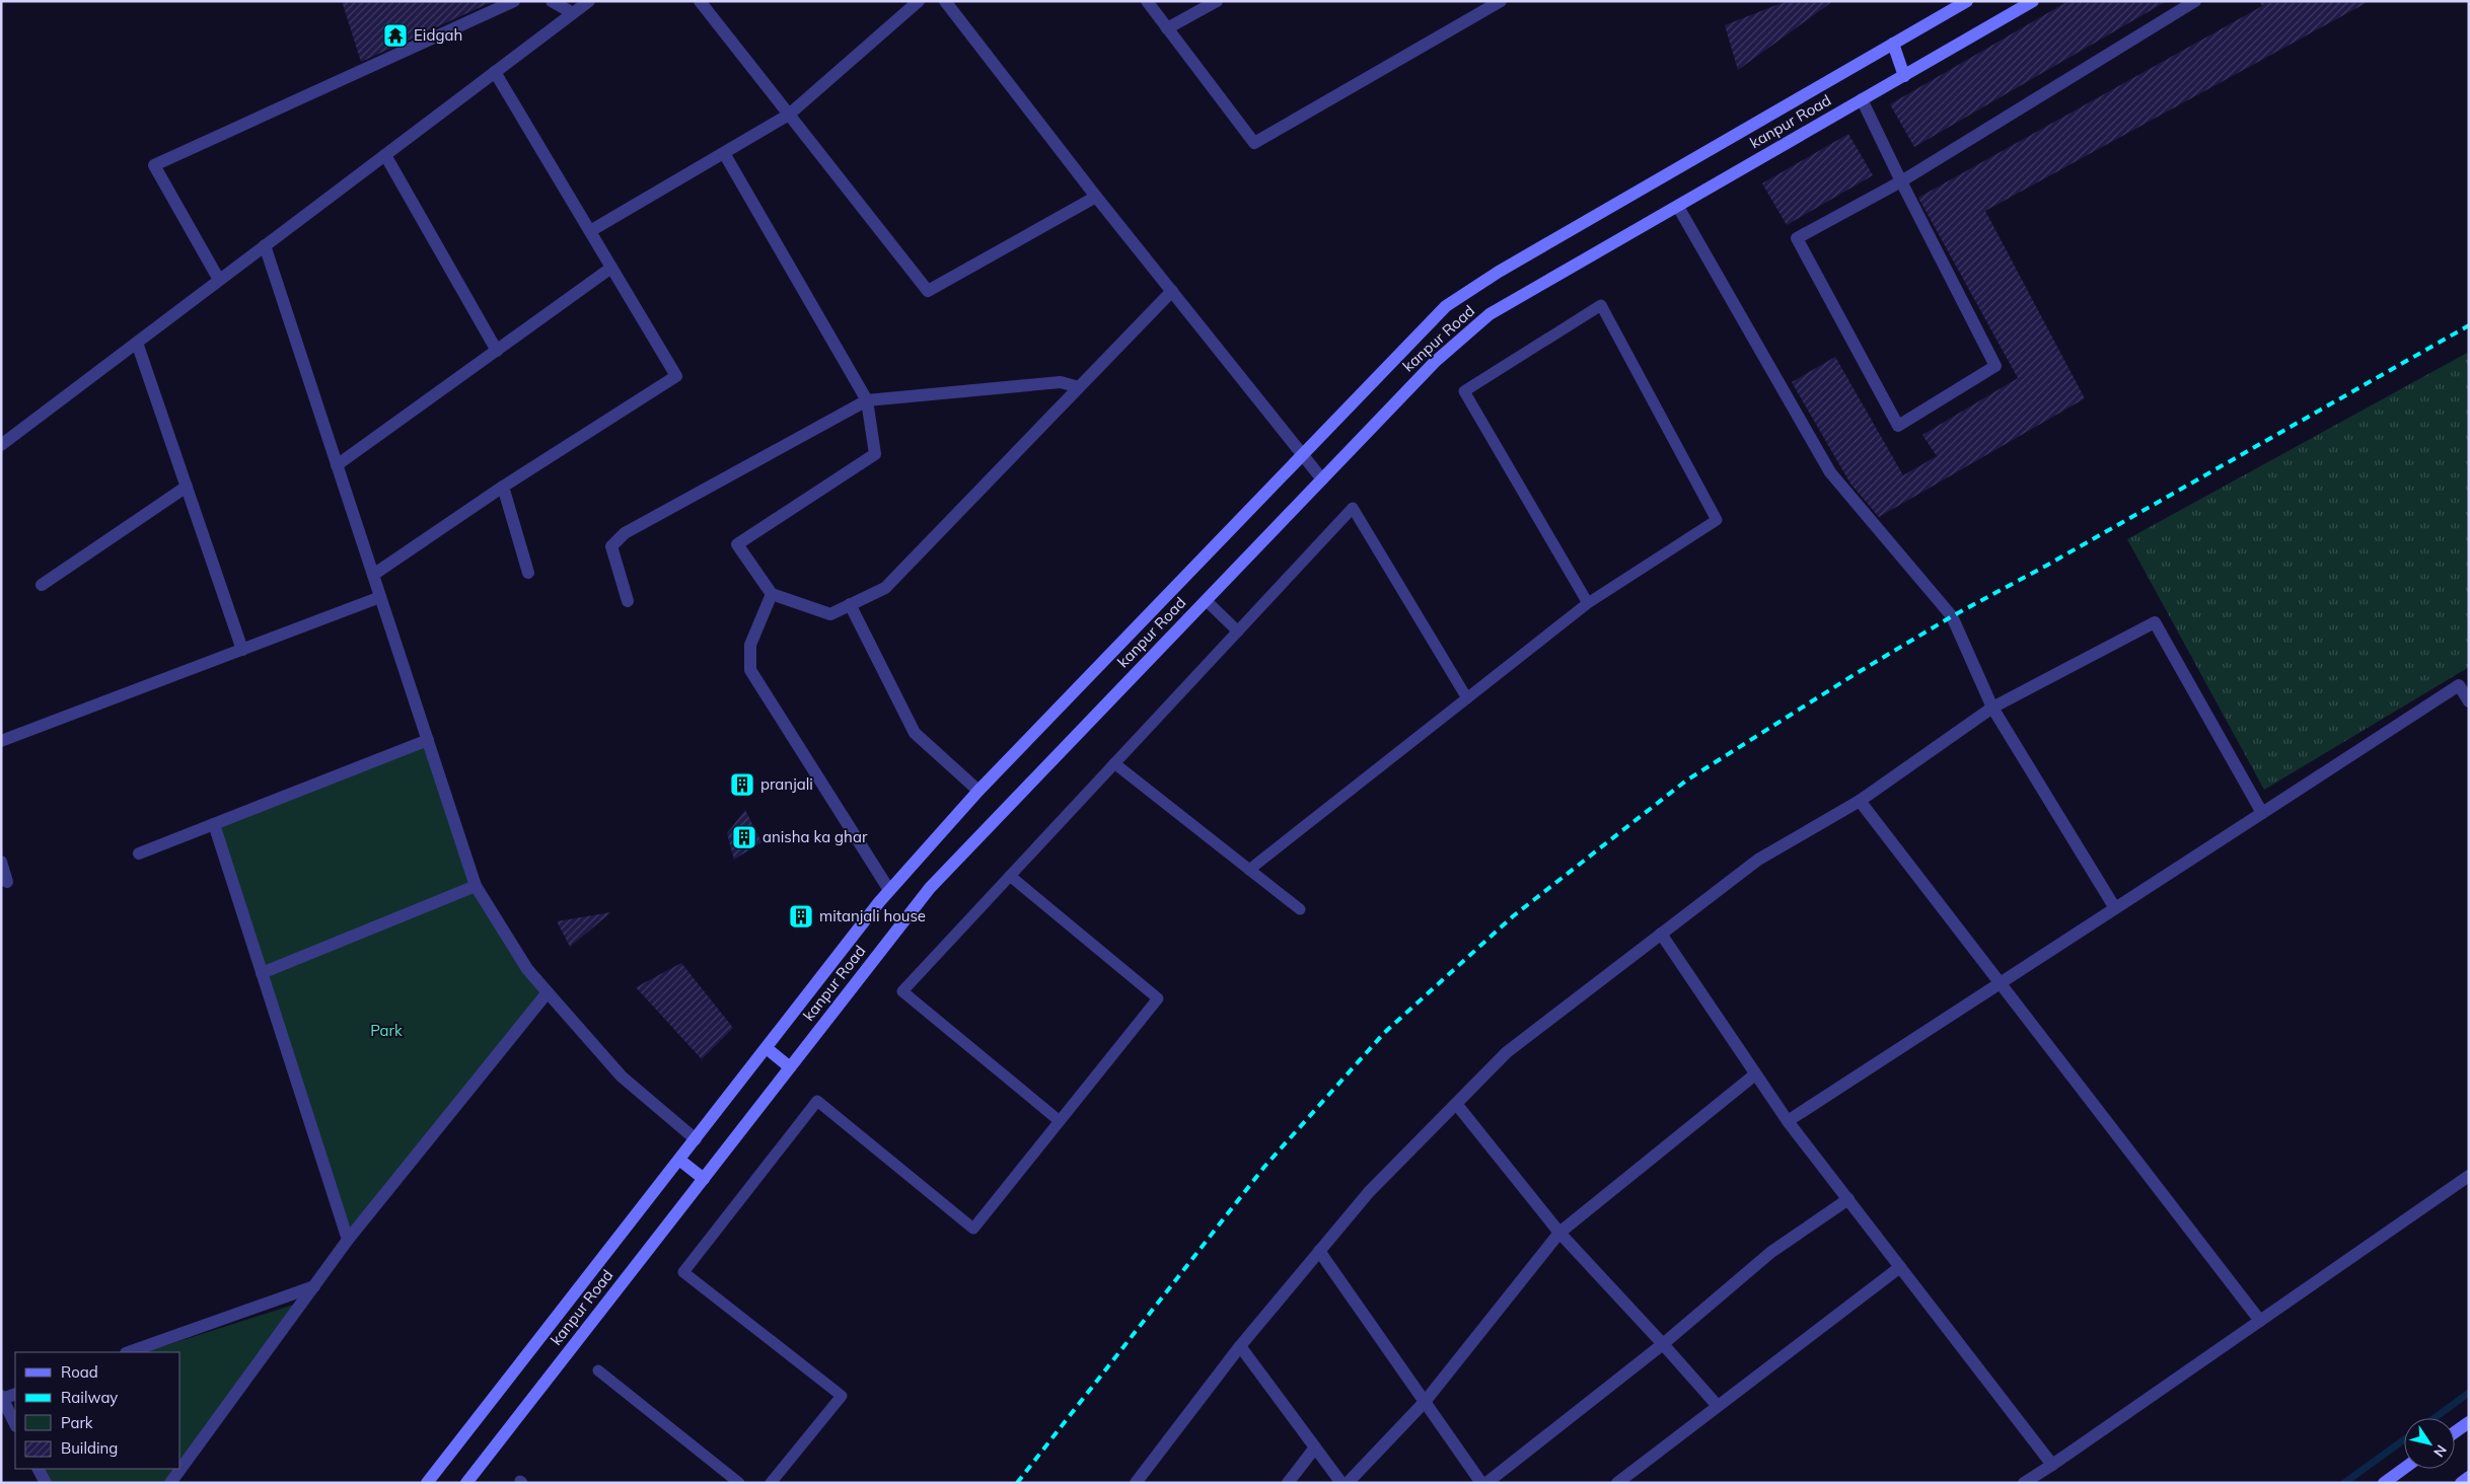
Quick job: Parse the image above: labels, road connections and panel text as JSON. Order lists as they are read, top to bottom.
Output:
{
  "streets": {
    "street": ["kanpur Road"]
  },
  "parks": ["Park"],
  "places": {
    "temple": ["Eidgah"],
    "building": ["pranjali", "anisha ka ghar", "mitanjali house"]
  },
  "legend": [
    "Road",
    "Railway",
    "Park",
    "Building"
  ],
  "north": "bottom right"
}
